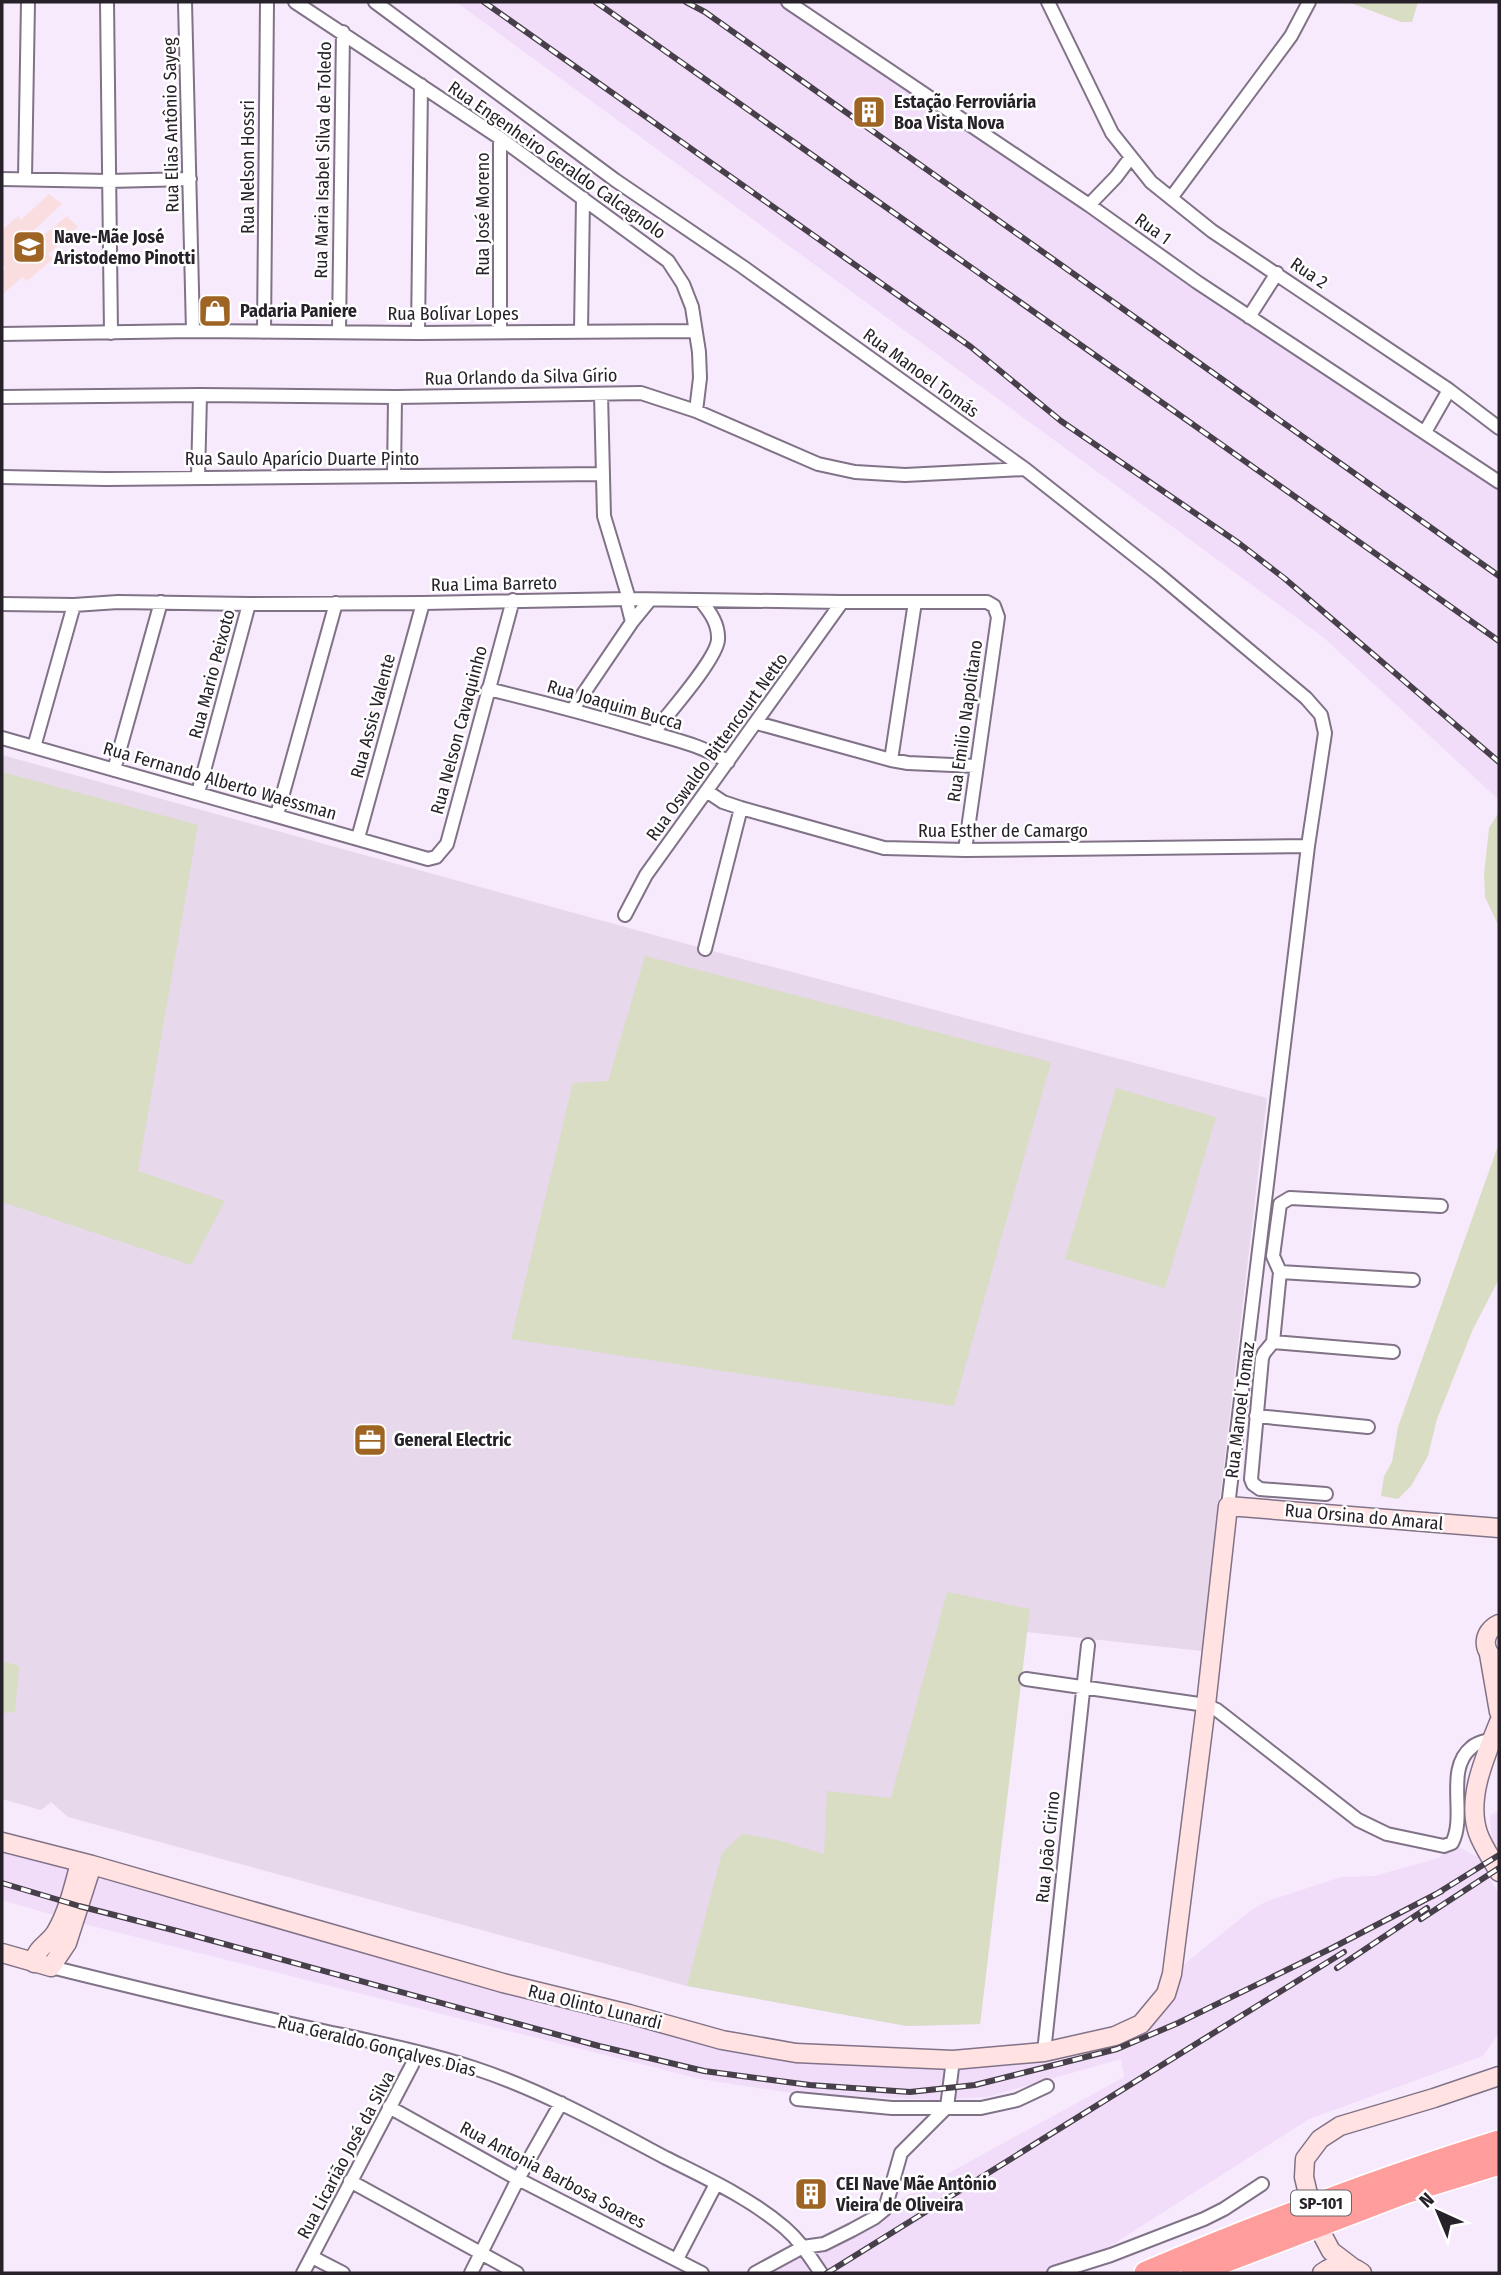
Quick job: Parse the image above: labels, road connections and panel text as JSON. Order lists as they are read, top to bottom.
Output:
{
  "streets": {
    "highway": ["SP-101"],
    "street": [
      "Rua Elias Antônio Sayeg",
      "Rua Maria Isabel Silva de Toledo",
      "Rua Engenheiro Geraldo Calcagnolo",
      "Rua Nelson Hossri",
      "Rua José Moreno",
      "Rua 1",
      "Rua 2",
      "Rua Bolívar Lopes",
      "Rua Manoel Tomás",
      "Rua Orlando da Silva Gírio",
      "Rua Saulo Aparício Duarte Pinto",
      "Rua Lima Barreto",
      "Rua Mario Peixoto",
      "Rua Joaquim Bucca",
      "Rua Assis Valente",
      "Rua Emilio Napolitano",
      "Rua Nelson Cavaquinho",
      "Rua Oswaldo Bittencourt Netto",
      "Rua Fernando Alberto Waessman",
      "Rua Esther de Camargo",
      "Rua Manoel Tomaz",
      "Rua Orsina do Amaral",
      "Rua João Cirino",
      "Rua Olinto Lunardi",
      "Rua Geraldo Gonçalves Dias",
      "Rua Licarião José da Silva",
      "Rua Antonia Barbosa Soares"
    ]
  },
  "crossings": [
    ["Rua Elias Antônio Sayeg", "Rua Bolívar Lopes"],
    ["Rua Maria Isabel Silva de Toledo", "Rua Engenheiro Geraldo Calcagnolo"],
    ["Rua Maria Isabel Silva de Toledo", "Rua Bolívar Lopes"],
    ["Rua Engenheiro Geraldo Calcagnolo", "Rua José Moreno"],
    ["Rua Engenheiro Geraldo Calcagnolo", "Rua Bolívar Lopes"],
    ["Rua Engenheiro Geraldo Calcagnolo", "Rua Orlando da Silva Gírio"],
    ["Rua Nelson Hossri", "Rua Bolívar Lopes"],
    ["Rua José Moreno", "Rua Bolívar Lopes"],
    ["Rua Manoel Tomás", "Rua Orlando da Silva Gírio"],
    ["Rua Manoel Tomás", "Rua Esther de Camargo"],
    ["Rua Manoel Tomás", "Rua Manoel Tomaz"],
    ["Rua Lima Barreto", "Rua Mario Peixoto"],
    ["Rua Lima Barreto", "Rua Assis Valente"],
    ["Rua Lima Barreto", "Rua Emilio Napolitano"],
    ["Rua Lima Barreto", "Rua Nelson Cavaquinho"],
    ["Rua Lima Barreto", "Rua Oswaldo Bittencourt Netto"],
    ["Rua Mario Peixoto", "Rua Fernando Alberto Waessman"],
    ["Rua Joaquim Bucca", "Rua Nelson Cavaquinho"],
    ["Rua Joaquim Bucca", "Rua Oswaldo Bittencourt Netto"],
    ["Rua Assis Valente", "Rua Fernando Alberto Waessman"],
    ["Rua Emilio Napolitano", "Rua Esther de Camargo"],
    ["Rua Nelson Cavaquinho", "Rua Fernando Alberto Waessman"],
    ["Rua Oswaldo Bittencourt Netto", "Rua Esther de Camargo"],
    ["Rua Esther de Camargo", "Rua Manoel Tomaz"],
    ["Rua Manoel Tomaz", "Rua Orsina do Amaral"],
    ["Rua Manoel Tomaz", "Rua Olinto Lunardi"],
    ["Rua João Cirino", "Rua Olinto Lunardi"],
    ["Rua Geraldo Gonçalves Dias", "Rua Licarião José da Silva"],
    ["Rua Licarião José da Silva", "Rua Antonia Barbosa Soares"]
  ],
  "places": {
    "building": ["Estação Ferroviária Boa Vista Nova", "CEI Nave Mãe Antônio Vieira de Oliveira"],
    "school or university": ["Nave-Mãe José Aristodemo Pinotti"],
    "shop": ["Padaria Paniere"],
    "office": ["General Electric"]
  },
  "north": "top left"
}
